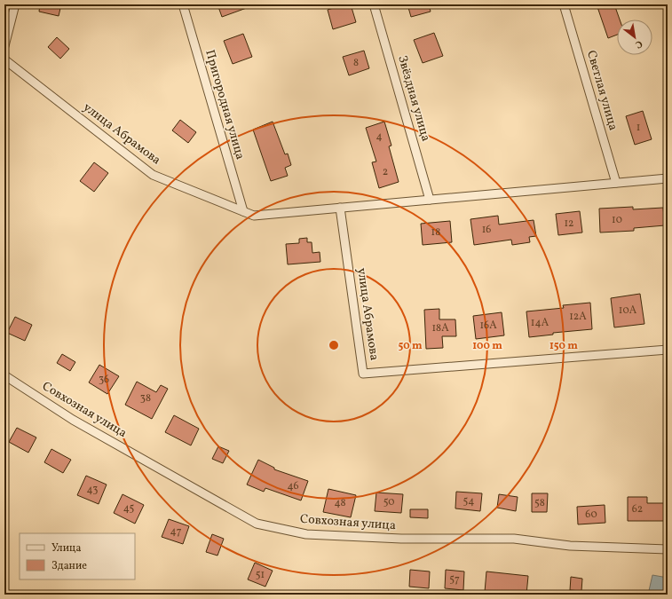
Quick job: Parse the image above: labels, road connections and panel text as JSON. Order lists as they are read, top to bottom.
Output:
{
  "streets": {
    "street": [
      "Светлая улица",
      "Звёздная улица",
      "Пригородная улица",
      "улица Абрамова",
      "Совхозная улица"
    ]
  },
  "crossings": [
    ["Светлая улица", "улица Абрамова"],
    ["Звёздная улица", "улица Абрамова"],
    ["Пригородная улица", "улица Абрамова"]
  ],
  "house_numbers": [
    "8",
    "1",
    "4",
    "2",
    "10",
    "12",
    "16",
    "18",
    "10А",
    "12А",
    "14А",
    "16А",
    "18А",
    "36",
    "38",
    "46",
    "43",
    "54",
    "50",
    "48",
    "58",
    "45",
    "62",
    "60",
    "47",
    "51",
    "57"
  ],
  "legend": ["Улица", "Здание"],
  "north": "bottom right",
  "rings": ["50 m", "100 m", "150 m"]
}
